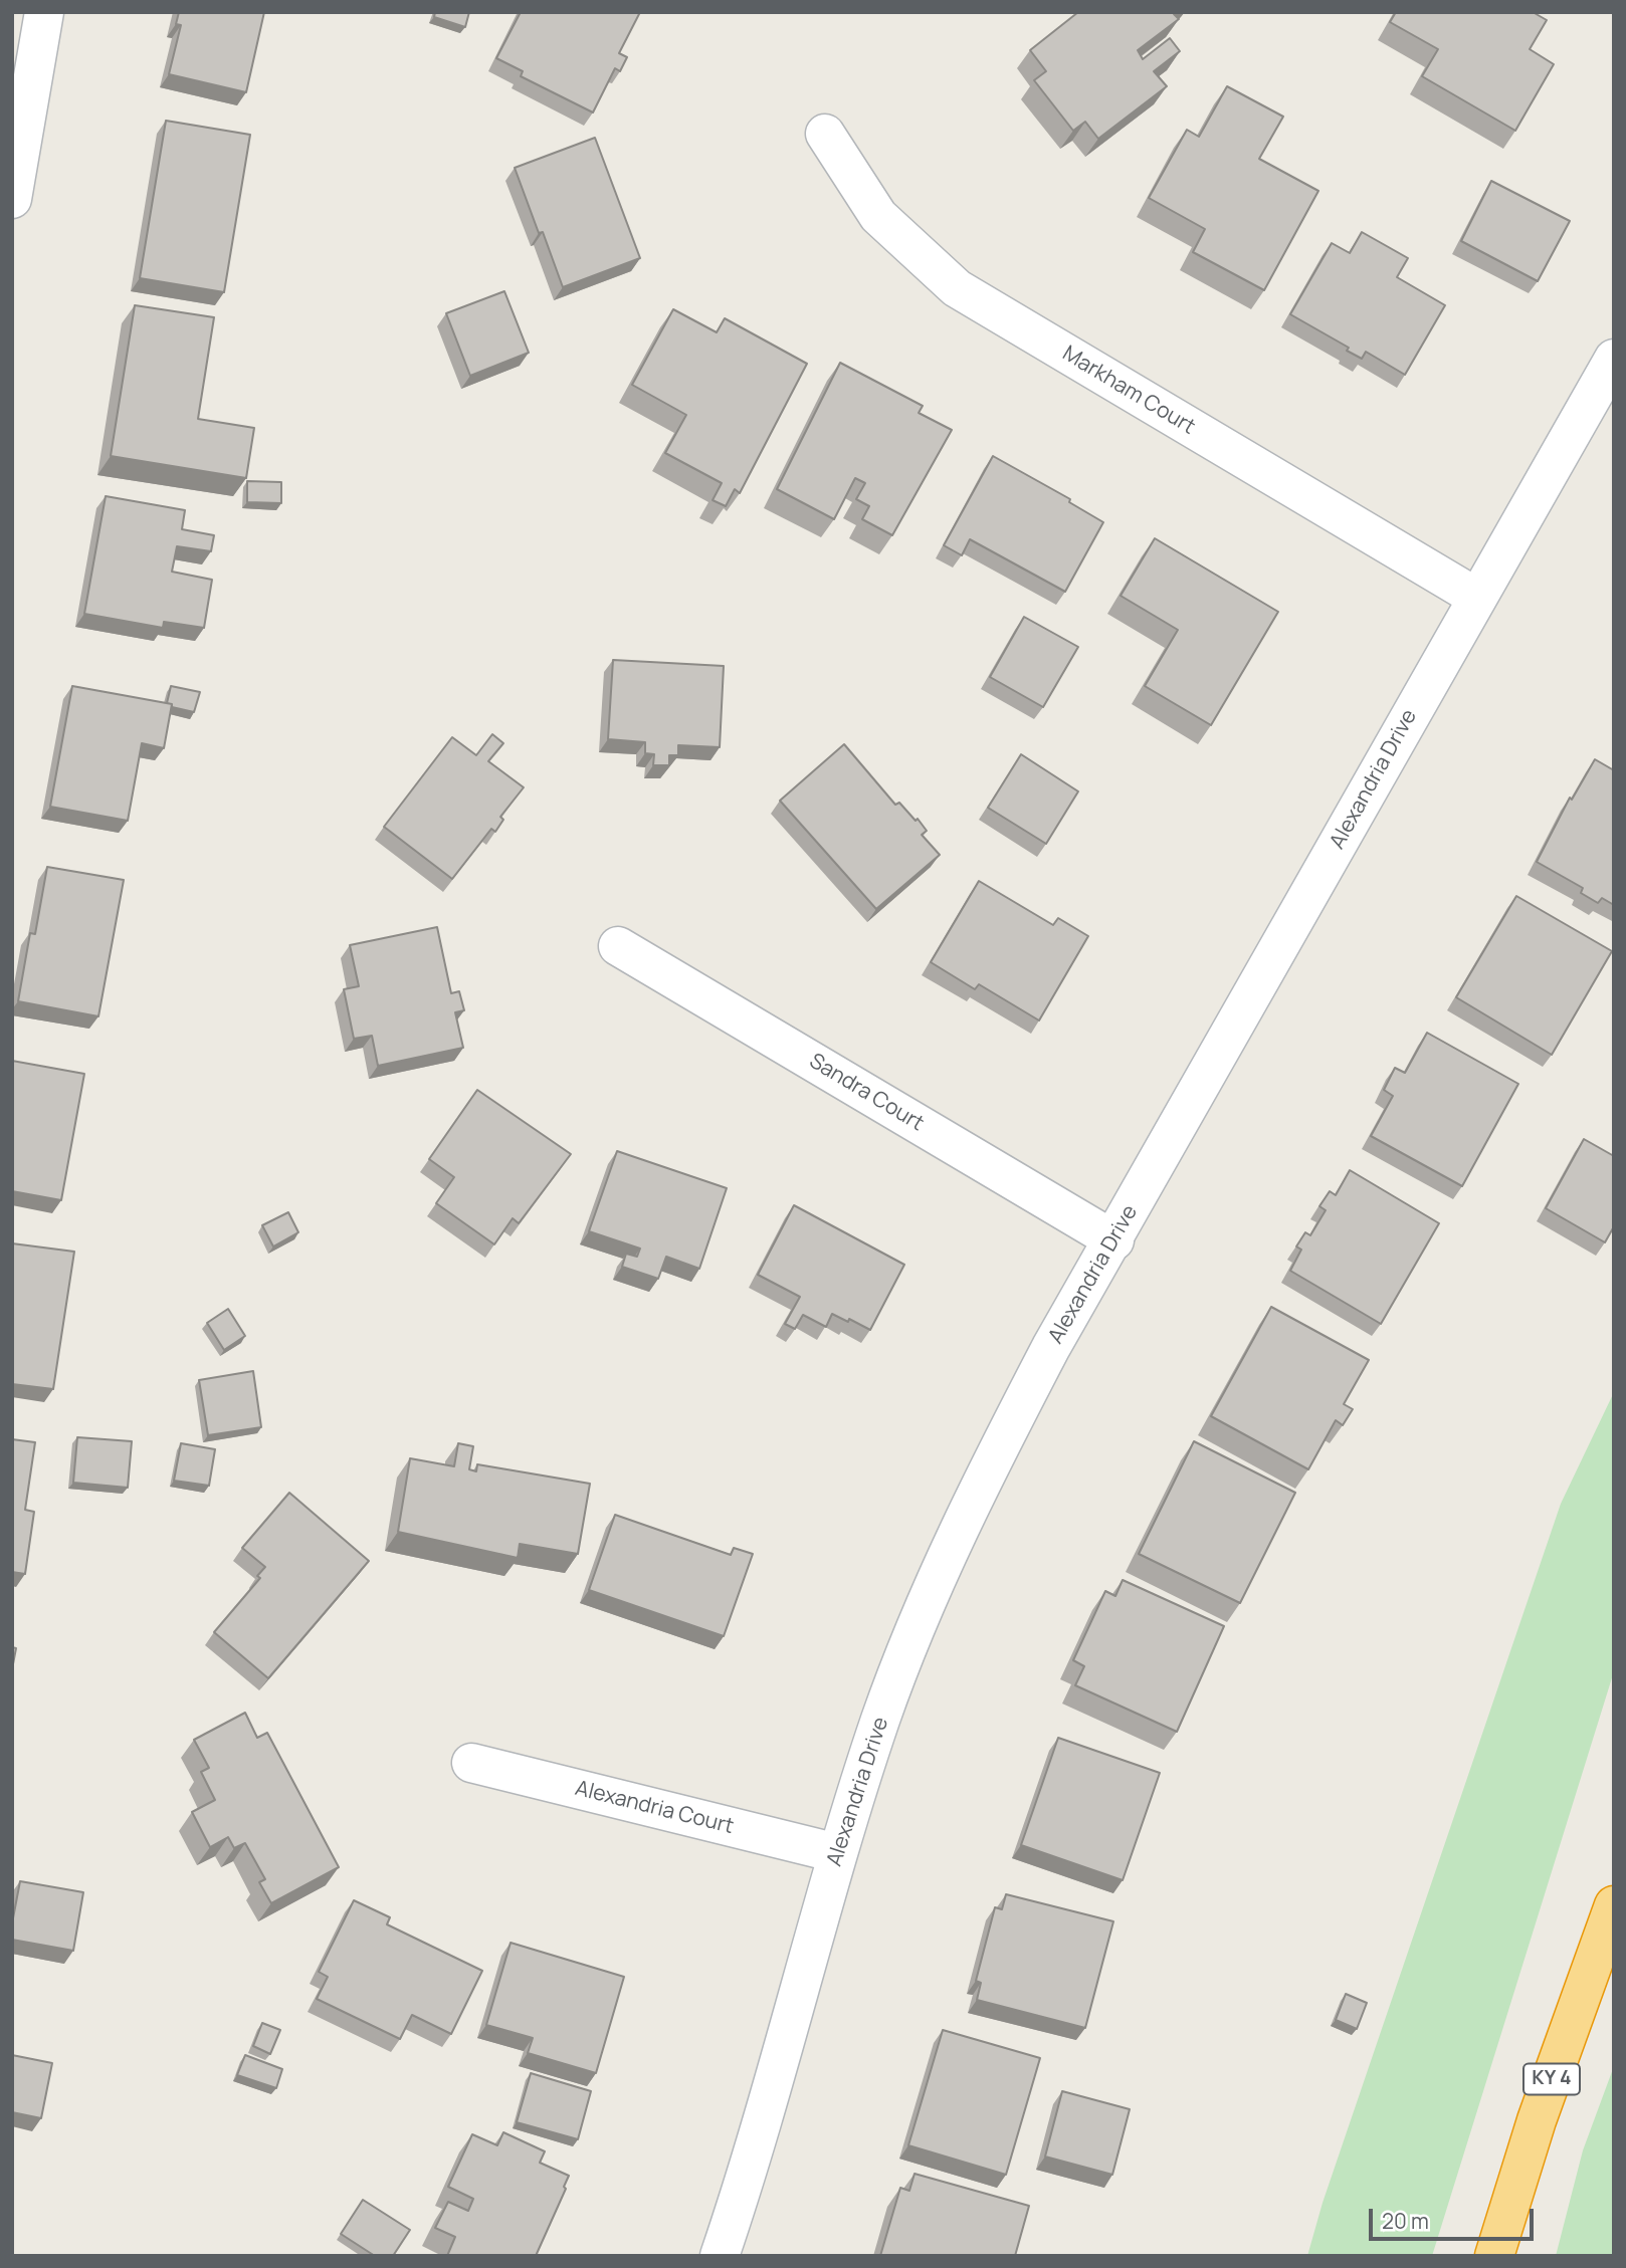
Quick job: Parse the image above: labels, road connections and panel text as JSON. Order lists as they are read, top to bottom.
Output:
{
  "streets": {
    "highway": ["KY 4"],
    "street": [
      "Markham Court",
      "Alexandria Drive",
      "Sandra Court",
      "Alexandria Court"
    ]
  },
  "crossings": [
    ["Markham Court", "Alexandria Drive"],
    ["Alexandria Drive", "Sandra Court"],
    ["Alexandria Drive", "Alexandria Court"]
  ],
  "scale_bar": "20 m"
}
